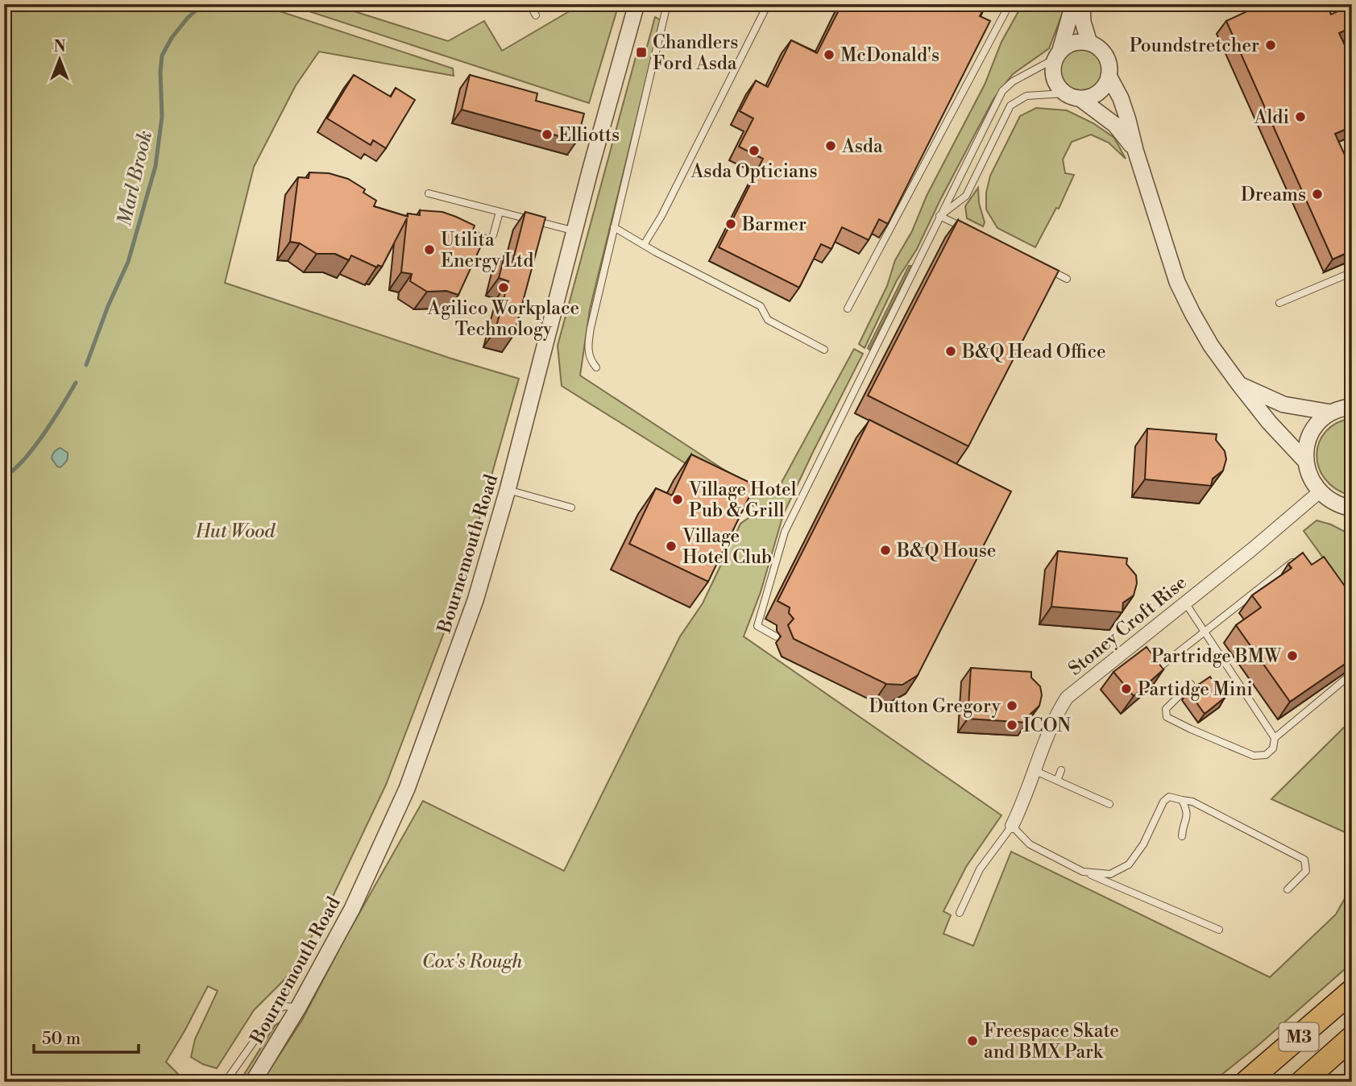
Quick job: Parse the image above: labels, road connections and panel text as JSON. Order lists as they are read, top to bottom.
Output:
{
  "streets": {
    "highway": ["M3"],
    "street": ["Bournemouth Road", "Stoney Croft Rise"]
  },
  "water": ["Marl Brook"],
  "parks": ["Hut Wood", "Cox's Rough"],
  "places": {
    "other": [
      "Poundstretcher",
      "McDonald's",
      "Aldi",
      "Elliotts",
      "Asda",
      "Asda Opticians",
      "Dreams",
      "Barmer",
      "Utilita Energy Ltd",
      "Agilico Workplace Technology",
      "B&Q Head Office",
      "Village Hotel Pub & Grill",
      "Village Hotel Club",
      "B&Q House",
      "Partridge BMW",
      "Partidge Mini",
      "Dutton Gregory",
      "ICON",
      "Freespace Skate and BMX Park"
    ],
    "transit": ["Chandlers Ford Asda"]
  },
  "scale_bar": "50 m",
  "north": "top"
}
